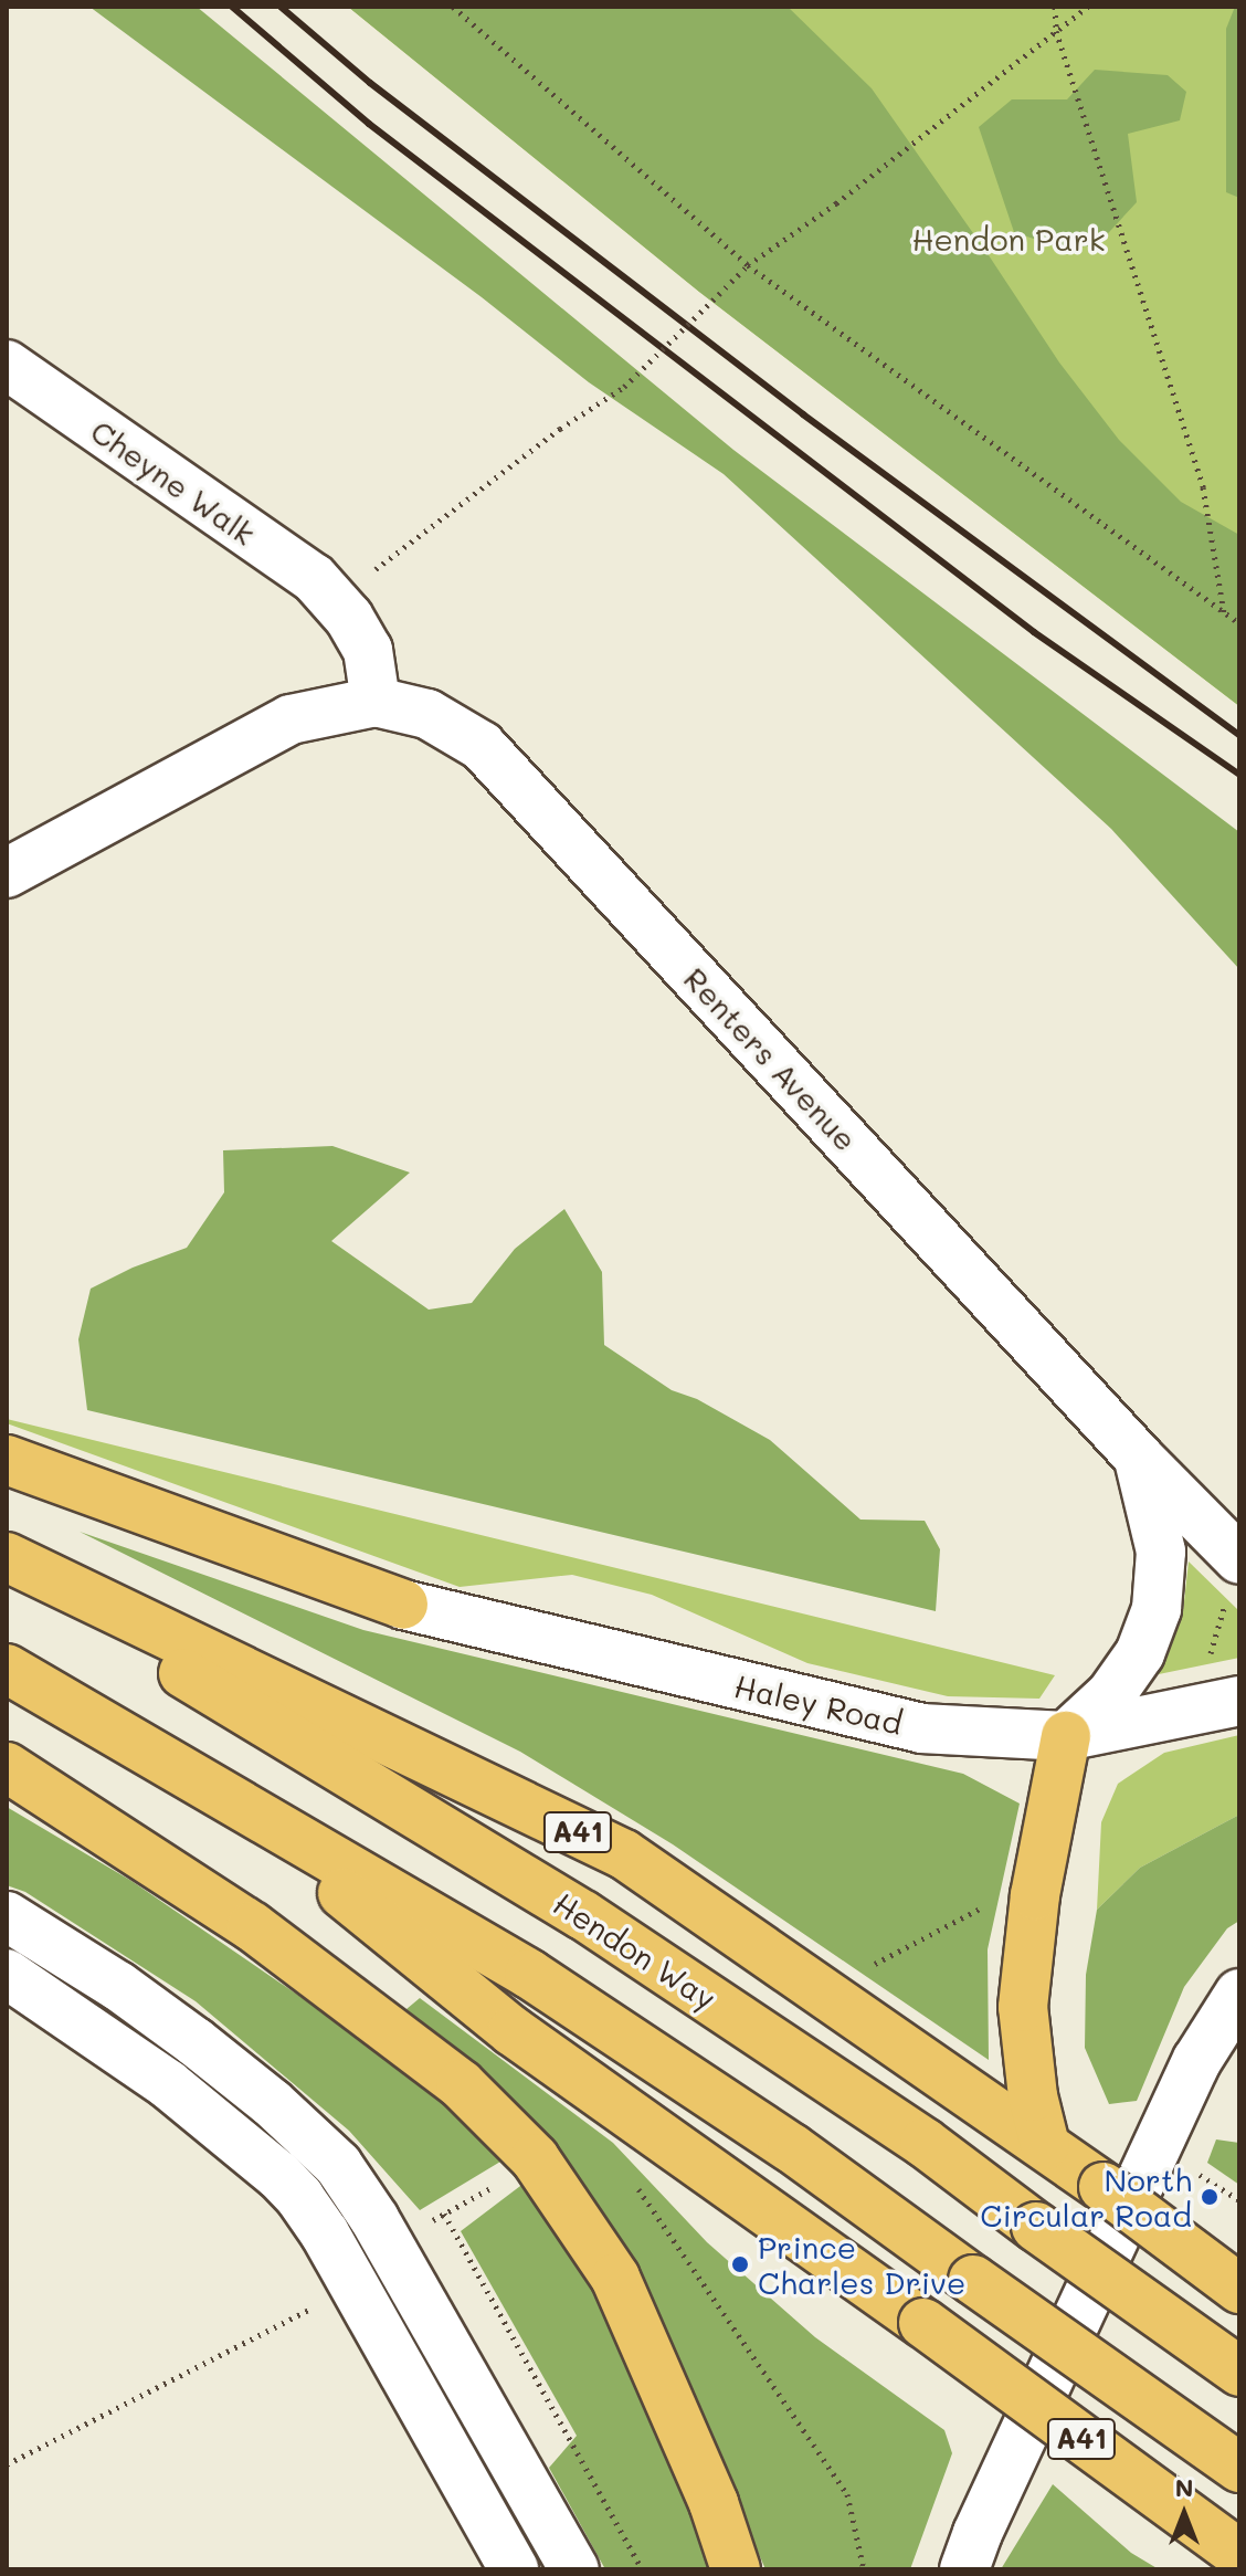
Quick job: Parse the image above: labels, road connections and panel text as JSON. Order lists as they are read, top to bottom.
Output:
{
  "streets": {
    "highway": ["A41", "Hendon Way"],
    "street": ["Cheyne Walk", "Renters Avenue", "Haley Road"]
  },
  "crossings": [
    ["Renters Avenue", "Haley Road"]
  ],
  "parks": ["Hendon Park"],
  "places": ["North Circular Road", "Prince Charles Drive"],
  "north": "top"
}
